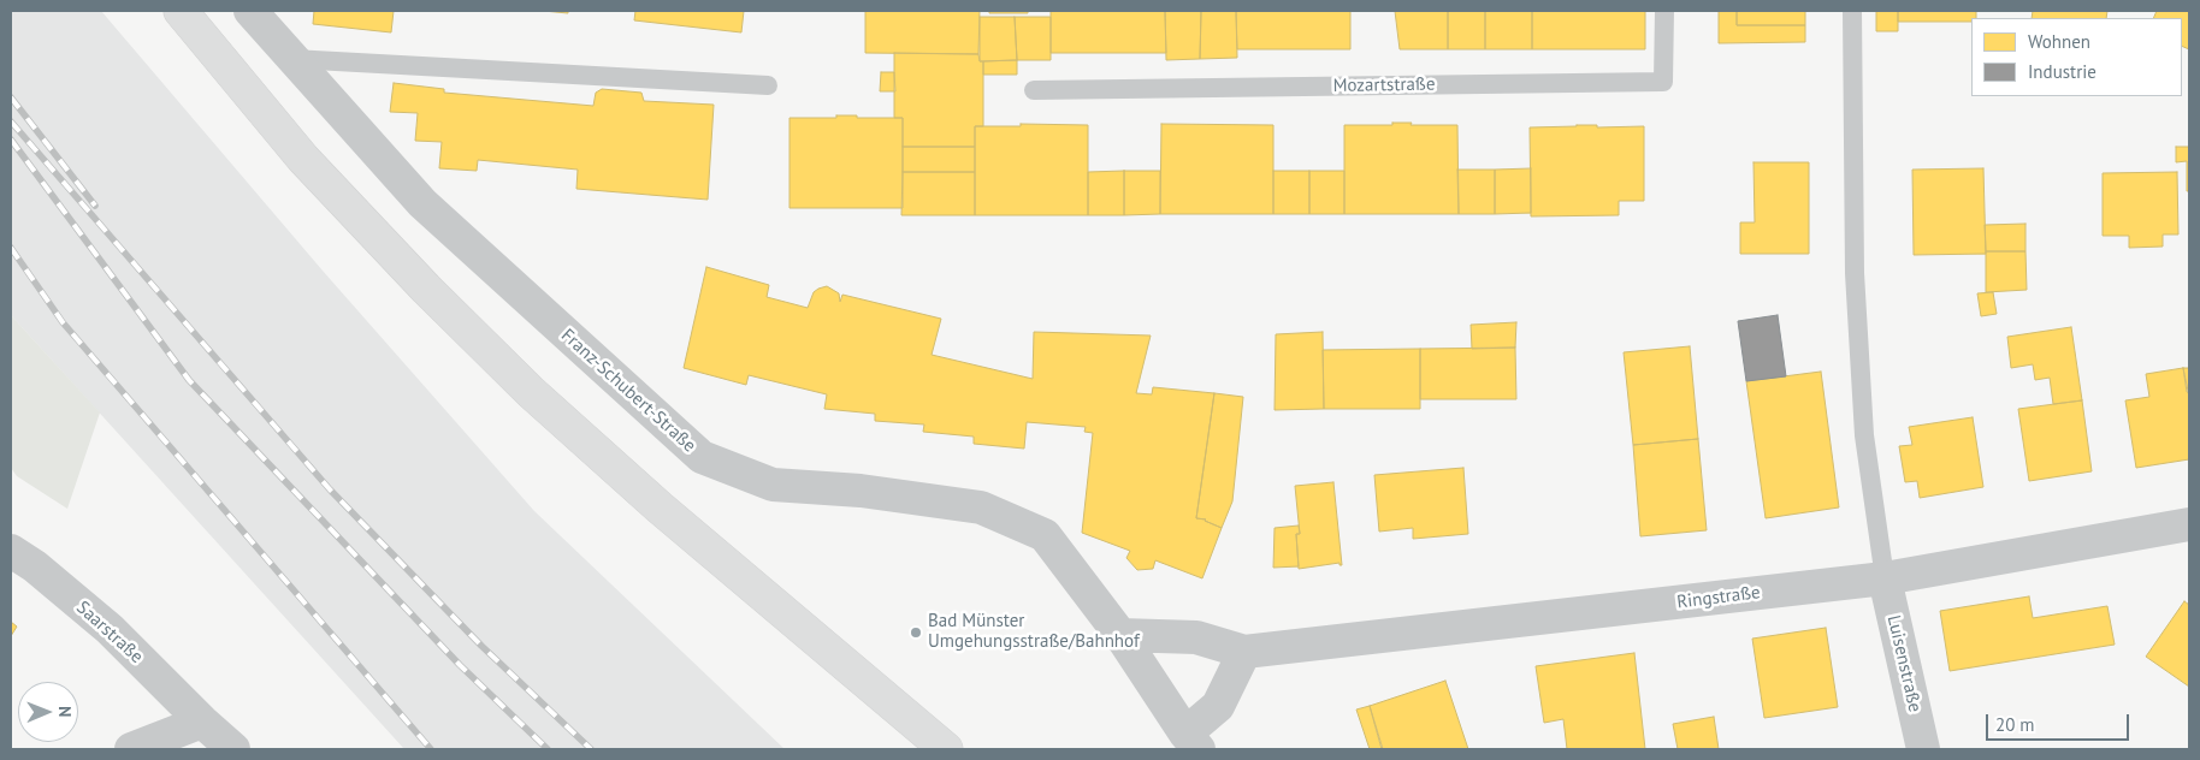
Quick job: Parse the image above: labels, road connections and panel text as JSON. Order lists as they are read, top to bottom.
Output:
{
  "streets": {
    "street": [
      "Franz-Schubert-Straße",
      "Ringstraße",
      "Saarstraße",
      "Luisenstraße"
    ],
    "lane": ["Mozartstraße"]
  },
  "crossings": [
    ["Franz-Schubert-Straße", "Ringstraße"],
    ["Ringstraße", "Luisenstraße"]
  ],
  "places": ["Bad Münster Umgehungsstraße/Bahnhof"],
  "legend": ["Wohnen", "Industrie"],
  "scale_bar": "20 m",
  "north": "right"
}
